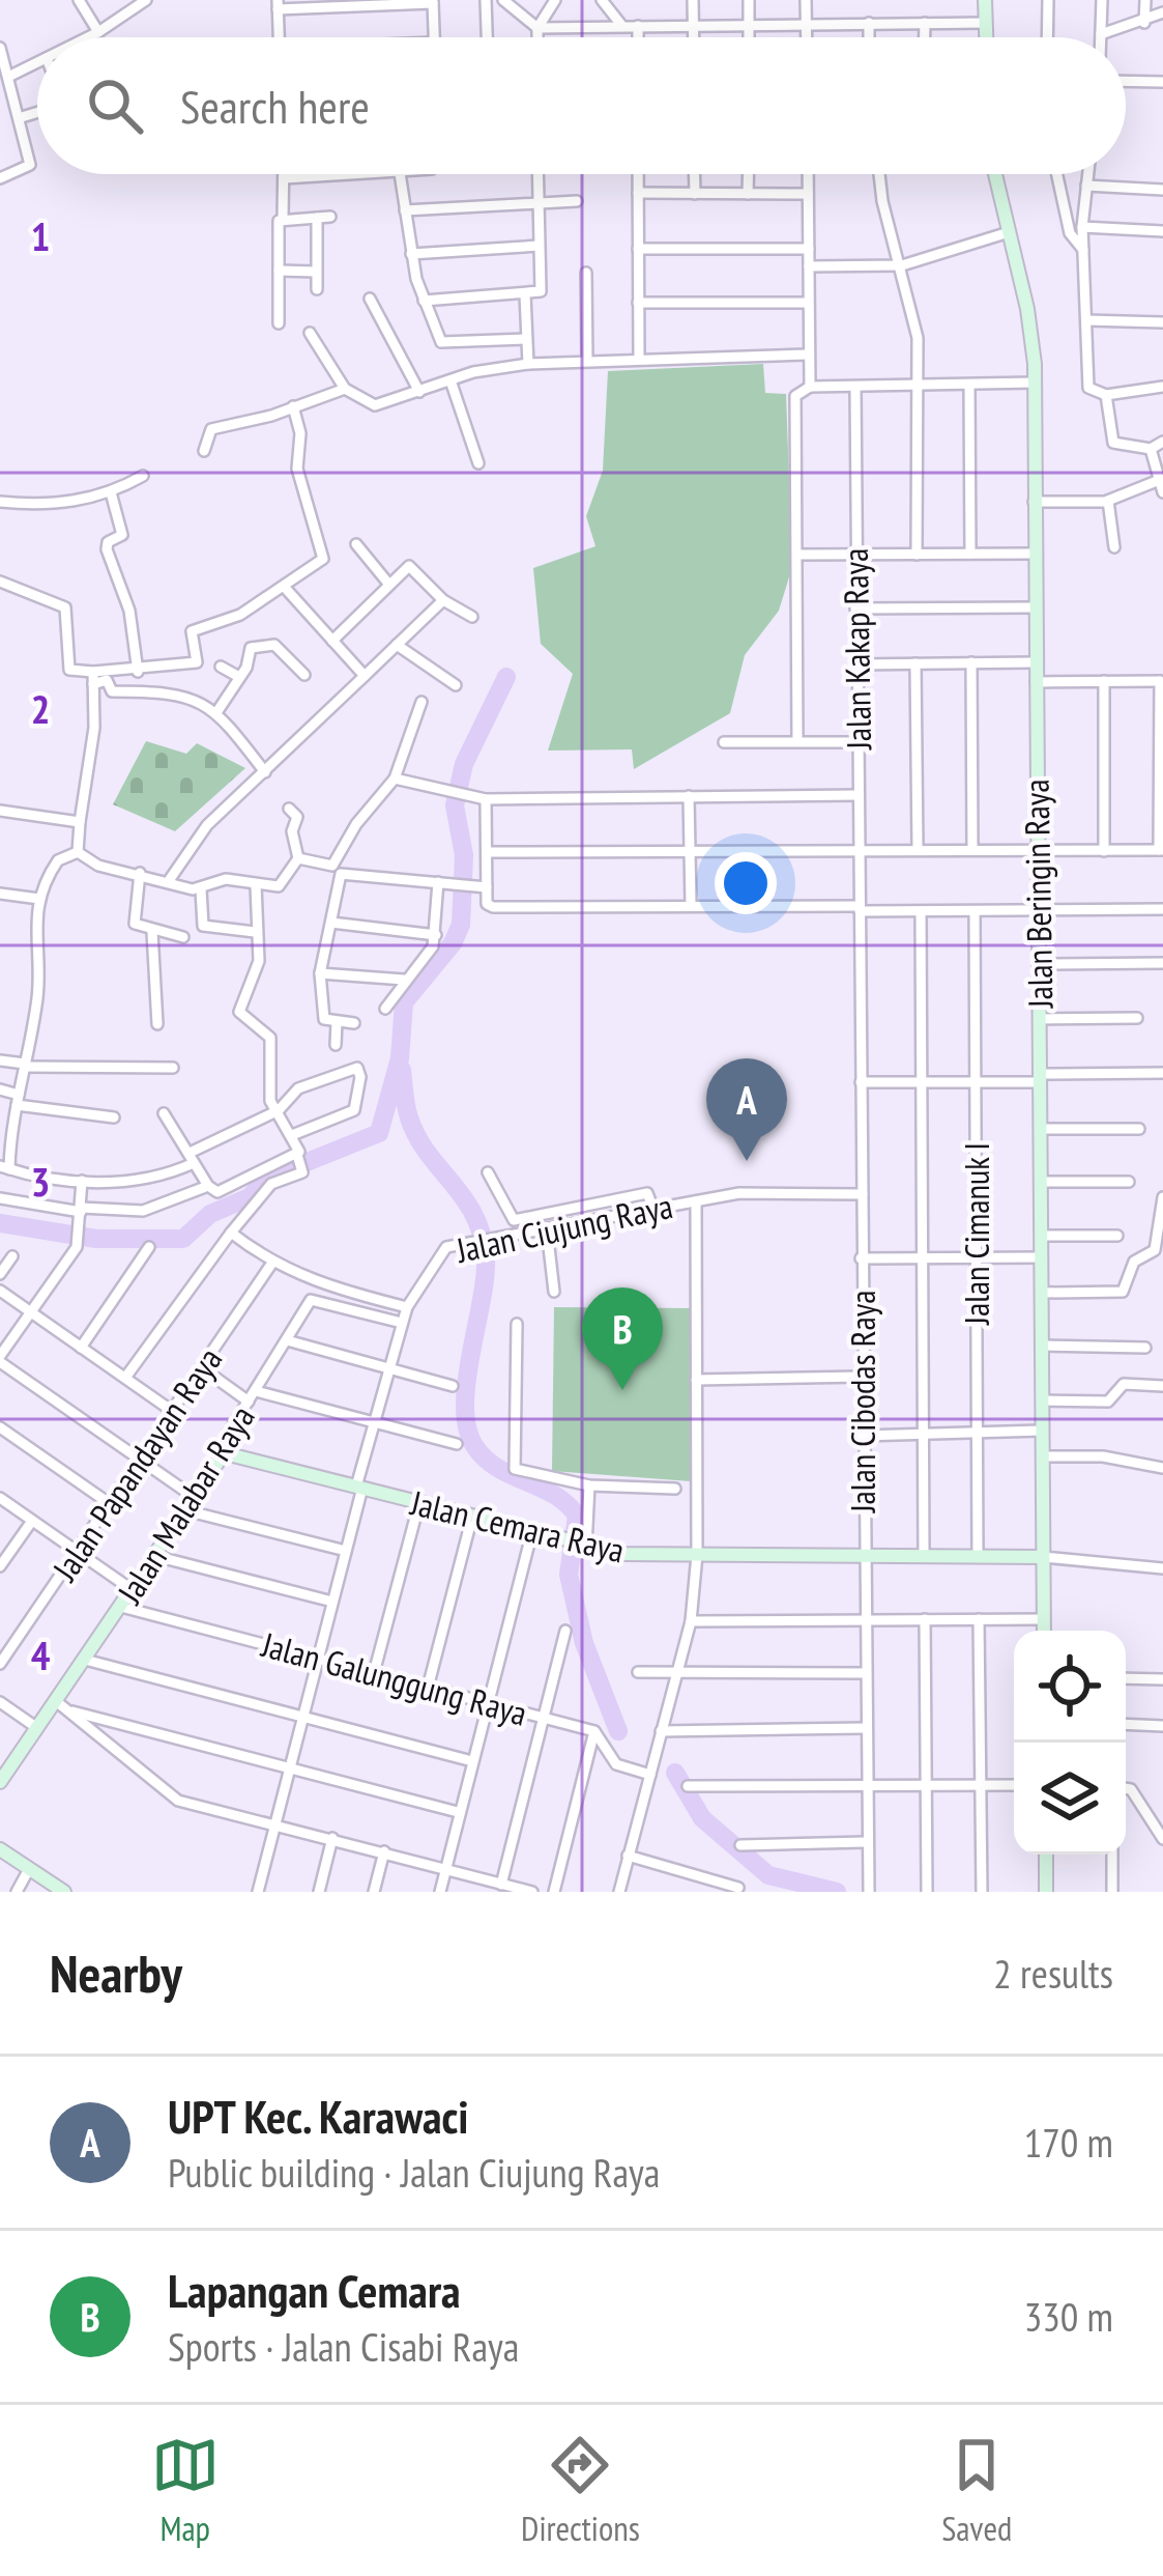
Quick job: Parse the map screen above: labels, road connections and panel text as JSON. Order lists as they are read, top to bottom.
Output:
{
  "streets": {
    "street": [
      "Jalan Kakap Raya",
      "Jalan Beringin Raya",
      "Jalan Ciujung Raya",
      "Jalan Cimanuk I",
      "Jalan Cibodas Raya",
      "Jalan Papandayan Raya",
      "Jalan Malabar Raya",
      "Jalan Cemara Raya",
      "Jalan Galunggung Raya"
    ]
  },
  "crossings": [
    ["Jalan Kakap Raya", "Jalan Cibodas Raya"],
    ["Jalan Beringin Raya", "Jalan Cemara Raya"],
    ["Jalan Ciujung Raya", "Jalan Cibodas Raya"],
    ["Jalan Ciujung Raya", "Jalan Malabar Raya"],
    ["Jalan Ciujung Raya", "Jalan Cemara Raya"],
    ["Jalan Ciujung Raya", "Jalan Galunggung Raya"],
    ["Jalan Cimanuk I", "Jalan Cemara Raya"],
    ["Jalan Cibodas Raya", "Jalan Cemara Raya"],
    ["Jalan Malabar Raya", "Jalan Cemara Raya"],
    ["Jalan Malabar Raya", "Jalan Galunggung Raya"]
  ],
  "page": {
    "search": "Search here",
    "pins": ["A", "B"],
    "heading": ["Nearby", "2 results"],
    "list": [
      {
        "mark": "A",
        "name": "UPT Kec. Karawaci",
        "note": "Public building · Jalan Ciujung Raya",
        "value": "170 m"
      },
      {
        "mark": "B",
        "name": "Lapangan Cemara",
        "note": "Sports · Jalan Cisabi Raya",
        "value": "330 m"
      }
    ],
    "nav": ["Map", "Directions", "Saved"]
  },
  "grid": {
    "rows": [
      "1",
      "2",
      "3",
      "4"
    ]
  }
}
